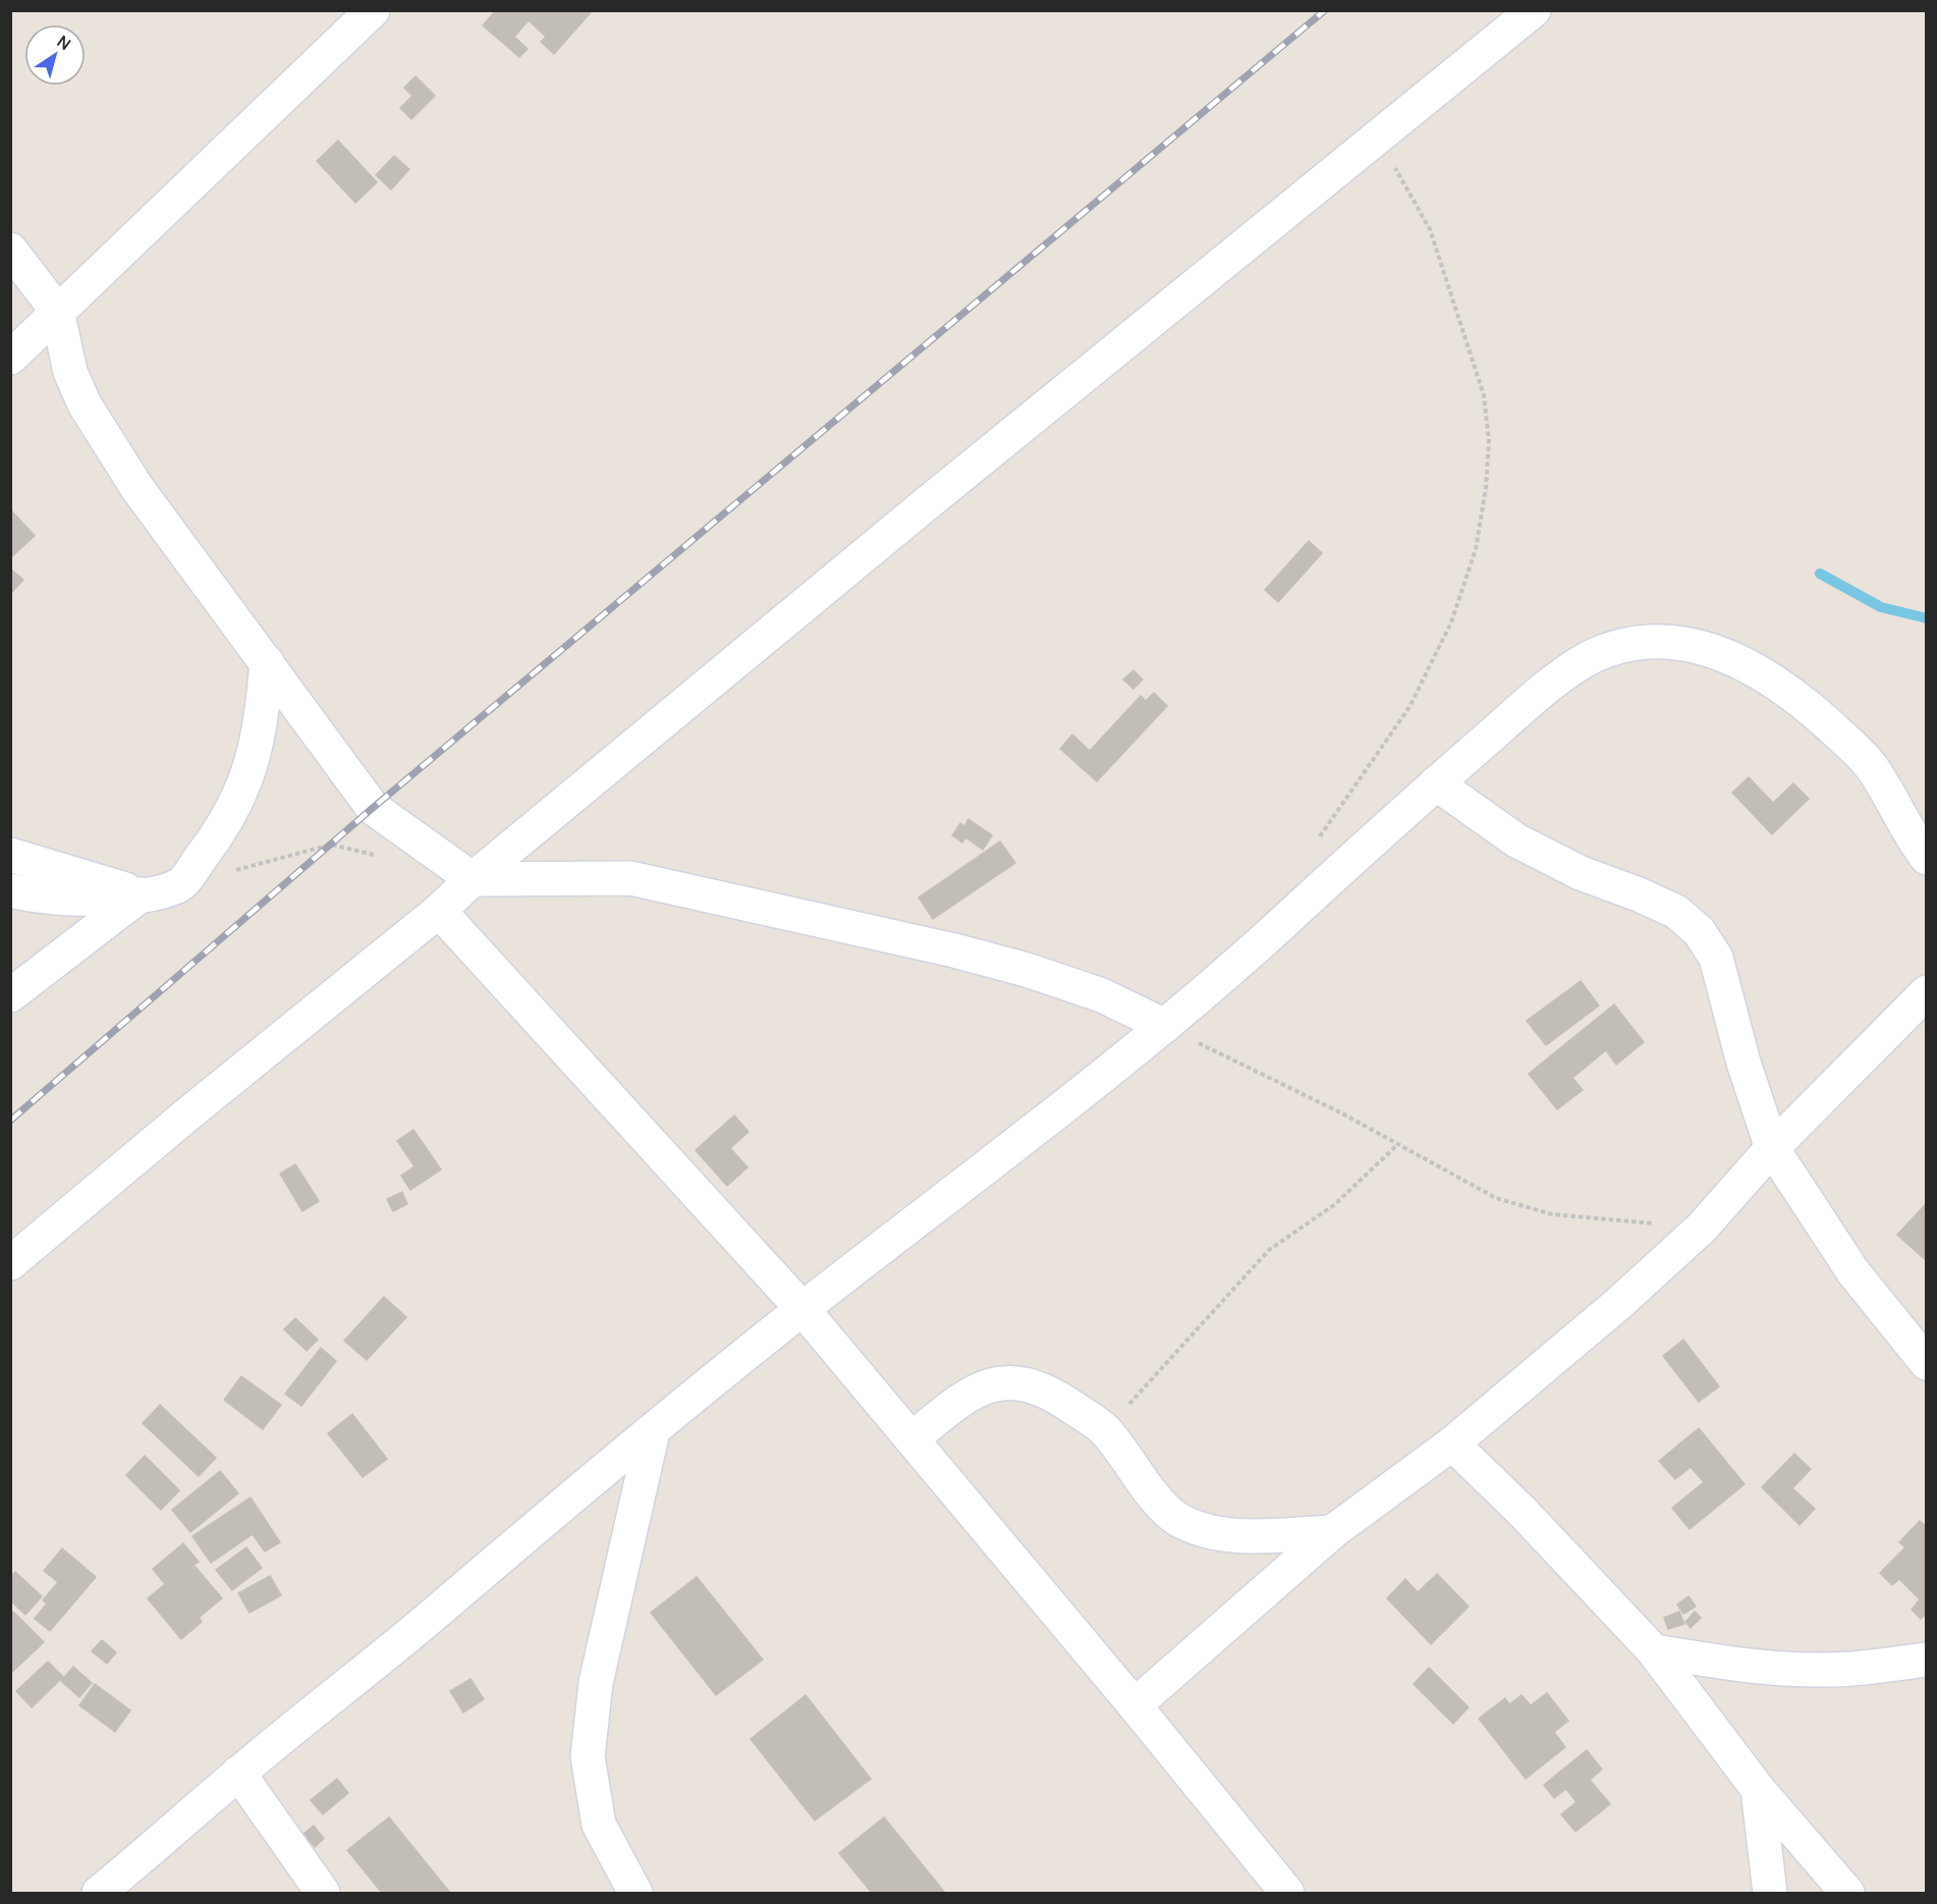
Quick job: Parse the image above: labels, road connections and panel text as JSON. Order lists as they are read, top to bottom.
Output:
{
  "north": "top right"
}
